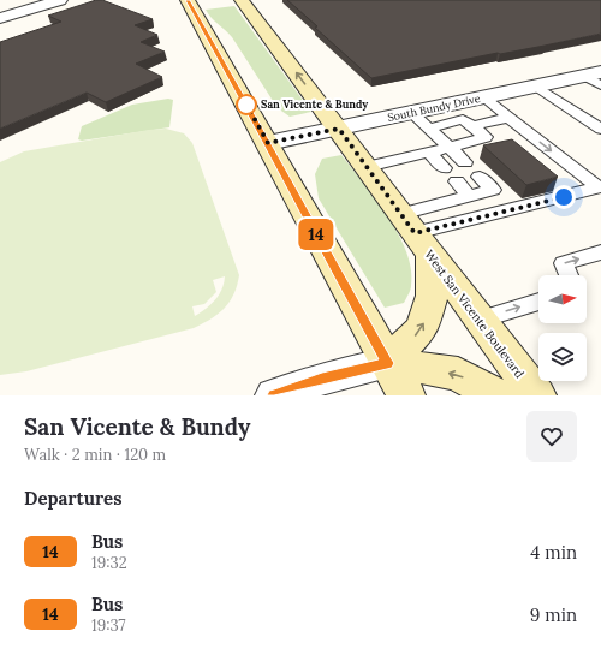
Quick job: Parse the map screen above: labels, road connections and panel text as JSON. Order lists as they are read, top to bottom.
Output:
{
  "streets": {
    "main road": ["West San Vicente Boulevard"],
    "street": ["South Bundy Drive"]
  },
  "crossings": [
    ["South Bundy Drive", "West San Vicente Boulevard"]
  ],
  "places": ["San Vicente & Bundy"],
  "lines": ["bus line 14"],
  "north": "right",
  "page": {
    "on_map": "14",
    "heading": [
      ["San Vicente & Bundy", "Walk · 2 min · 120 m"],
      "Departures"
    ],
    "list": [
      {
        "mark": "14",
        "name": "Bus",
        "note": "19:32",
        "value": "4 min"
      },
      {
        "mark": "14",
        "name": "Bus",
        "note": "19:37",
        "value": "9 min"
      }
    ]
  }
}
